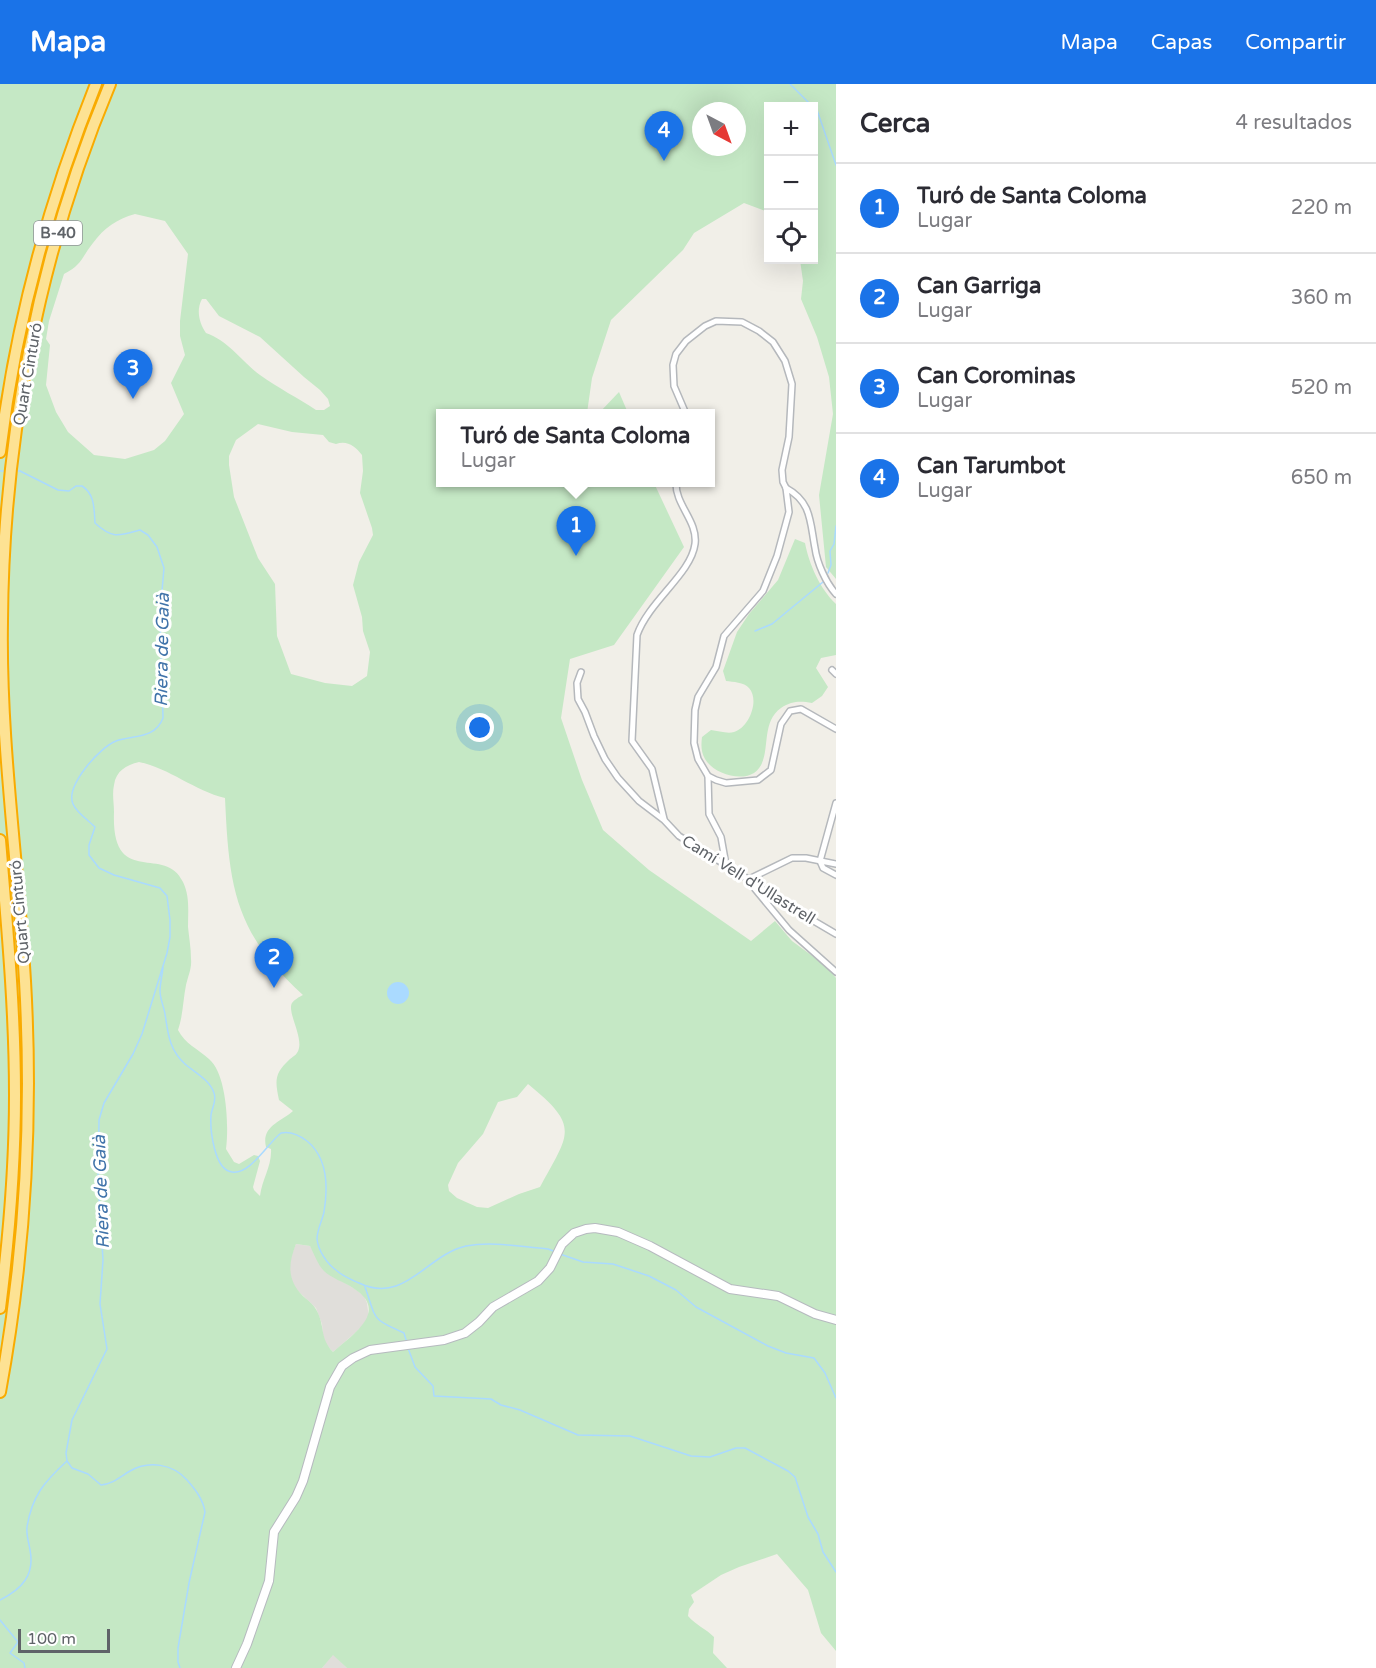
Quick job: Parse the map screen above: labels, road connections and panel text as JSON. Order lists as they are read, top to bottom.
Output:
{
  "streets": {
    "highway": ["B-40", "Quart Cinturó"],
    "street": ["Camí Vell d'Ullastrell"]
  },
  "water": ["Riera de Gaià"],
  "scale_bar": "100 m",
  "north": "bottom right",
  "page": {
    "header": "Mapa",
    "nav": ["Mapa", "Capas", "Compartir"],
    "heading": ["Cerca", "4 resultados"],
    "map_buttons": ["+", "−"],
    "pins": [
      "4",
      "3",
      "1",
      "2"
    ],
    "list": [
      {
        "mark": "1",
        "name": "Turó de Santa Coloma",
        "note": "Lugar",
        "value": "220 m"
      },
      {
        "mark": "2",
        "name": "Can Garriga",
        "note": "Lugar",
        "value": "360 m"
      },
      {
        "mark": "3",
        "name": "Can Corominas",
        "note": "Lugar",
        "value": "520 m"
      },
      {
        "mark": "4",
        "name": "Can Tarumbot",
        "note": "Lugar",
        "value": "650 m"
      }
    ],
    "popup": ["Turó de Santa Coloma", "Lugar"],
    "scale": "100 m"
  }
}
